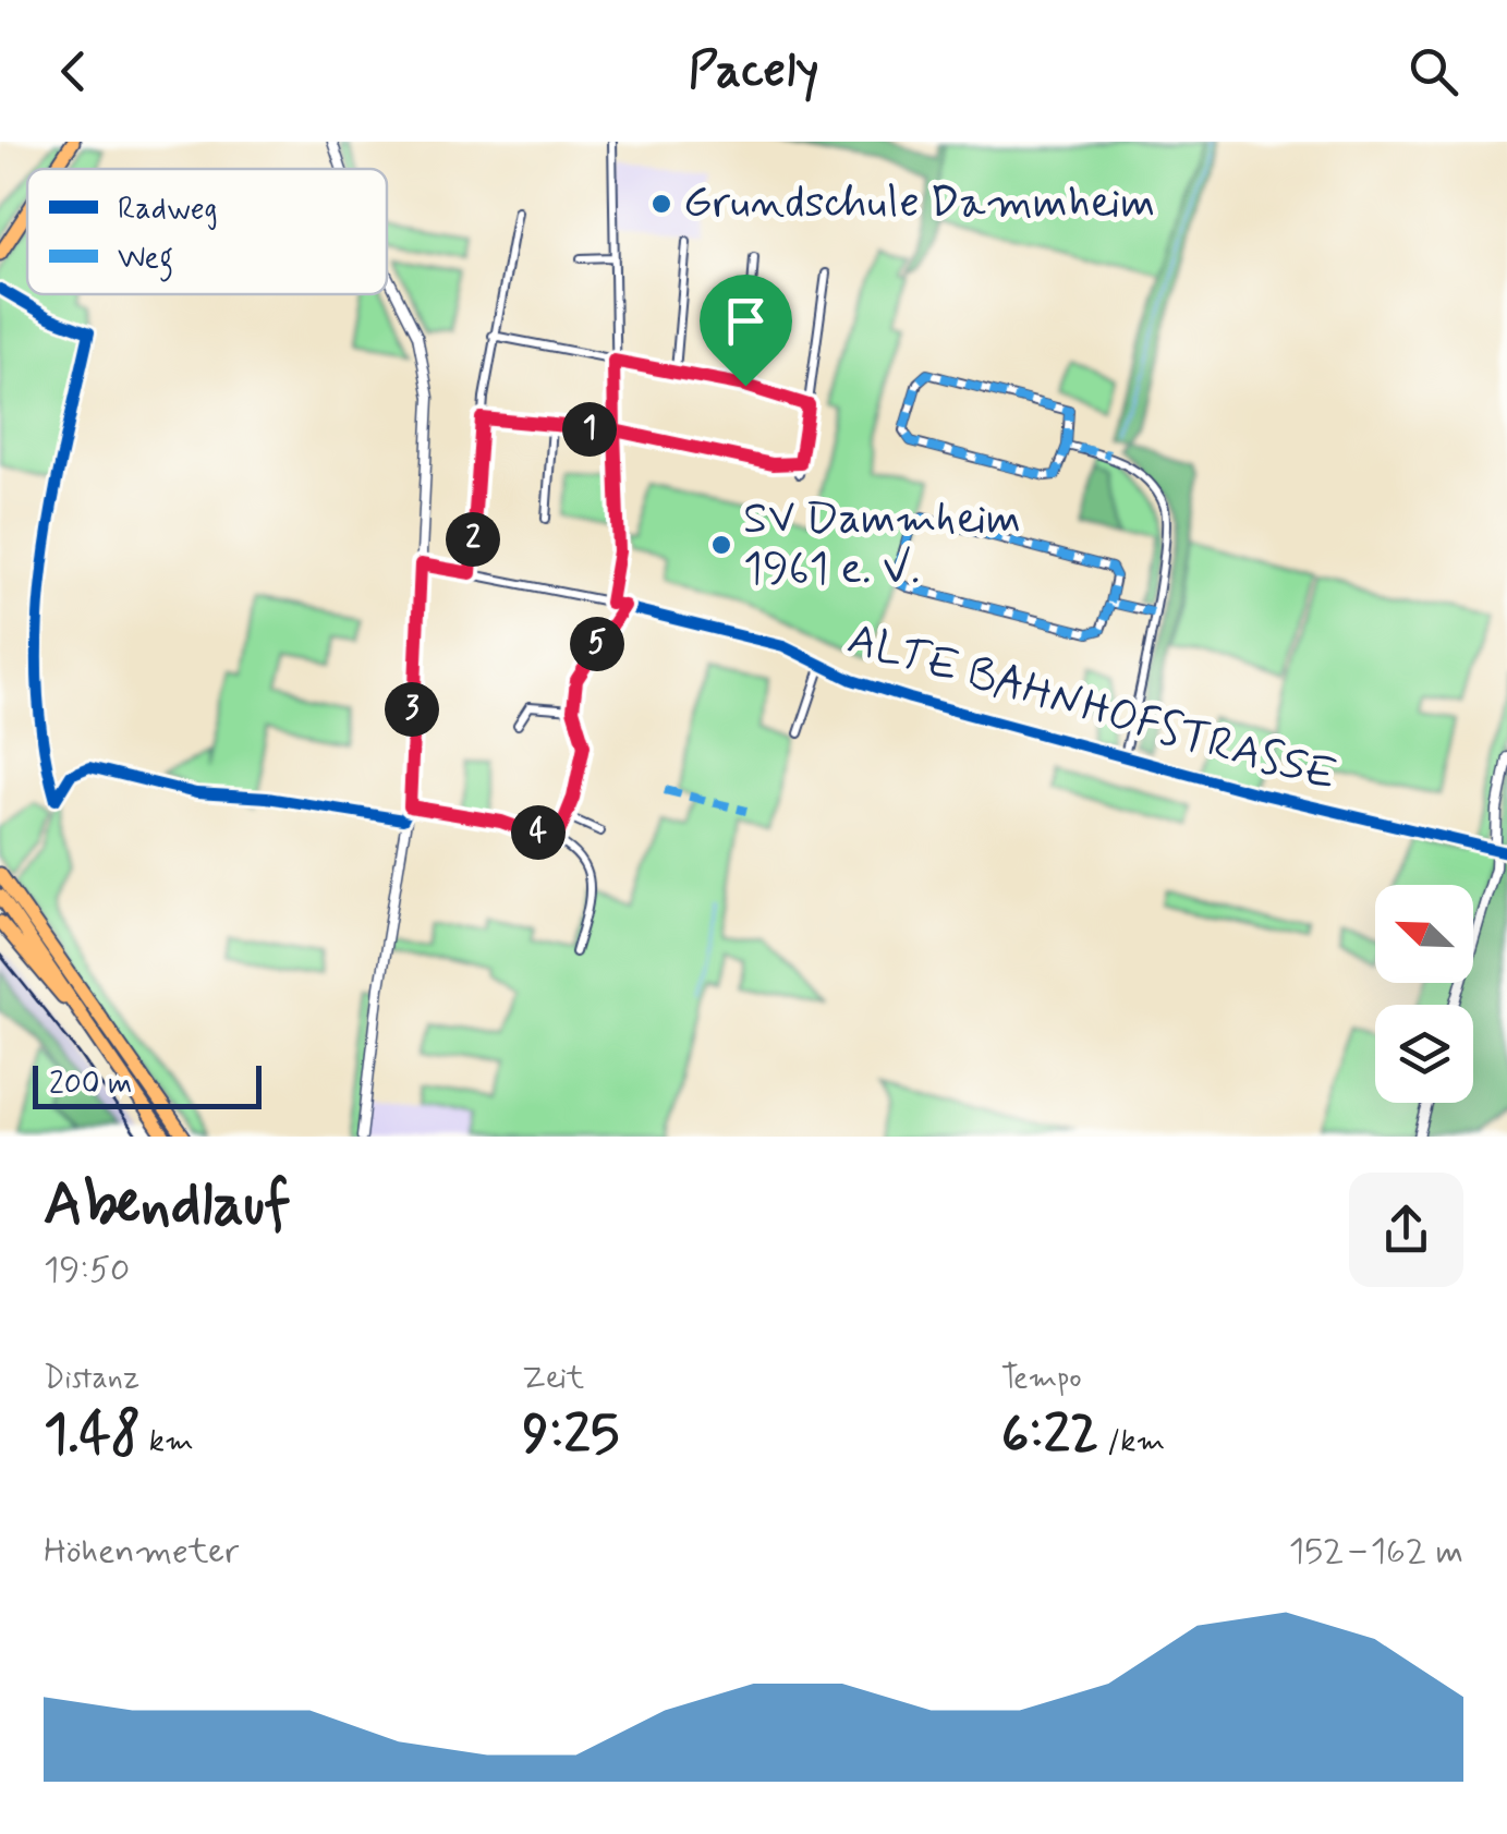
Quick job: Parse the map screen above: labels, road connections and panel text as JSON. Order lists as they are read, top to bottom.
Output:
{
  "streets": {
    "street": ["ALTE BAHNHOFSTRASSE"]
  },
  "places": ["Grundschule Dammheim", "SV Dammheim 1961 e. V."],
  "legend": ["Radweg", "Weg"],
  "scale_bar": "200 m",
  "north": "top left",
  "page": {
    "header": "Pacely",
    "pins": [
      "1",
      "2",
      "5",
      "3",
      "4"
    ],
    "scale": "200 m",
    "heading": ["Abendlauf", "19:50"],
    "stats": [
      ["Distanz", "1.48 km"],
      ["Zeit", "9:25"],
      ["Tempo", "6:22 /km"]
    ],
    "chart": ["Höhenmeter", "152–162 m"]
  }
}
